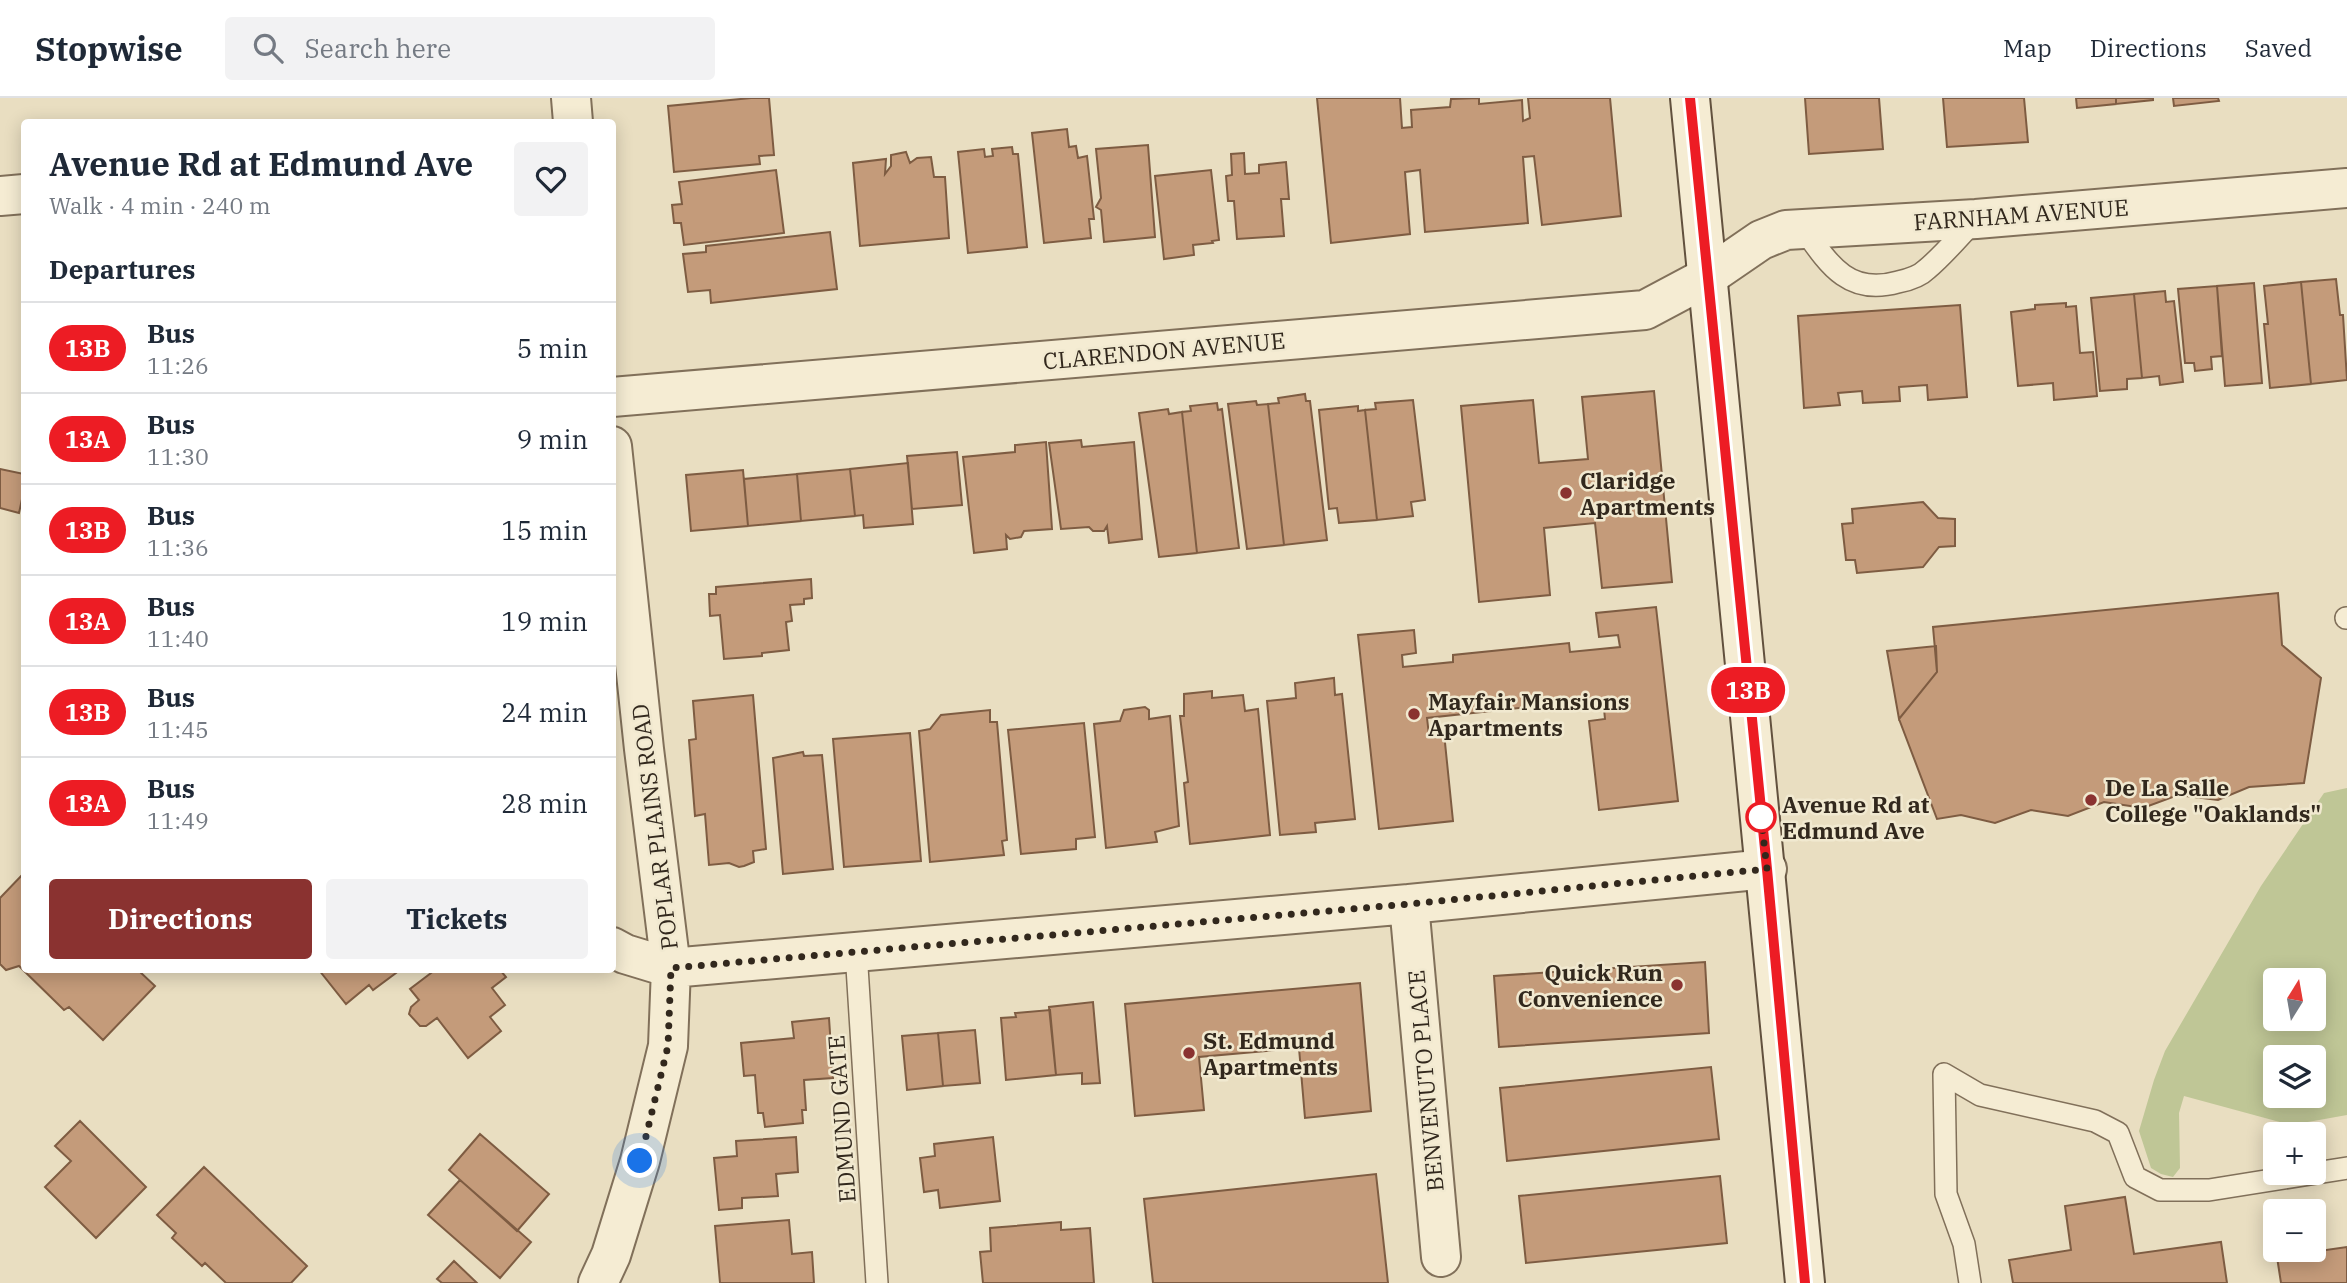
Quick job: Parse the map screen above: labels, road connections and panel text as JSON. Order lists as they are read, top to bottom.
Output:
{
  "streets": {
    "street": [
      "FARNHAM AVENUE",
      "CLARENDON AVENUE",
      "POPLAR PLAINS ROAD",
      "BENVENUTO PLACE"
    ],
    "lane": ["EDMUND GATE"]
  },
  "crossings": [
    ["FARNHAM AVENUE", "CLARENDON AVENUE"]
  ],
  "places": [
    "Claridge Apartments",
    "Mayfair Mansions Apartments",
    "De La Salle College \"Oaklands\"",
    "Avenue Rd at Edmund Ave",
    "Quick Run Convenience",
    "St. Edmund Apartments"
  ],
  "lines": ["bus line 13B"],
  "north": "top",
  "page": {
    "header": "Stopwise",
    "search": "Search here",
    "nav": ["Map", "Directions", "Saved"],
    "on_map": "13B",
    "heading": [
      ["Avenue Rd at Edmund Ave", "Walk · 4 min · 240 m"],
      "Departures"
    ],
    "list": [
      {
        "mark": "13B",
        "name": "Bus",
        "note": "11:26",
        "value": "5 min"
      },
      {
        "mark": "13A",
        "name": "Bus",
        "note": "11:30",
        "value": "9 min"
      },
      {
        "mark": "13B",
        "name": "Bus",
        "note": "11:36",
        "value": "15 min"
      },
      {
        "mark": "13A",
        "name": "Bus",
        "note": "11:40",
        "value": "19 min"
      },
      {
        "mark": "13B",
        "name": "Bus",
        "note": "11:45",
        "value": "24 min"
      },
      {
        "mark": "13A",
        "name": "Bus",
        "note": "11:49",
        "value": "28 min"
      }
    ],
    "buttons": ["Directions", "Tickets"],
    "map_buttons": ["+", "−"]
  }
}
